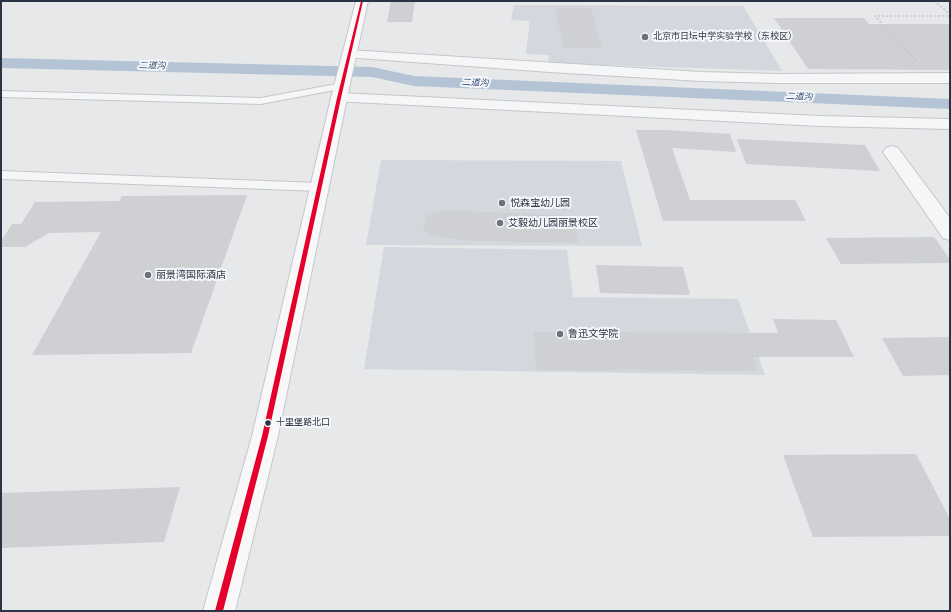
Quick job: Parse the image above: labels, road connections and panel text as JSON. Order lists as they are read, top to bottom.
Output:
{
  "water": ["二道沟"],
  "places": [
    "北京市日坛中学实验学校（东校区）",
    "悦森宝幼儿园",
    "艾毅幼儿园丽景校区",
    "丽景湾国际酒店",
    "鲁迅文学院",
    "十里堡路北口"
  ]
}
